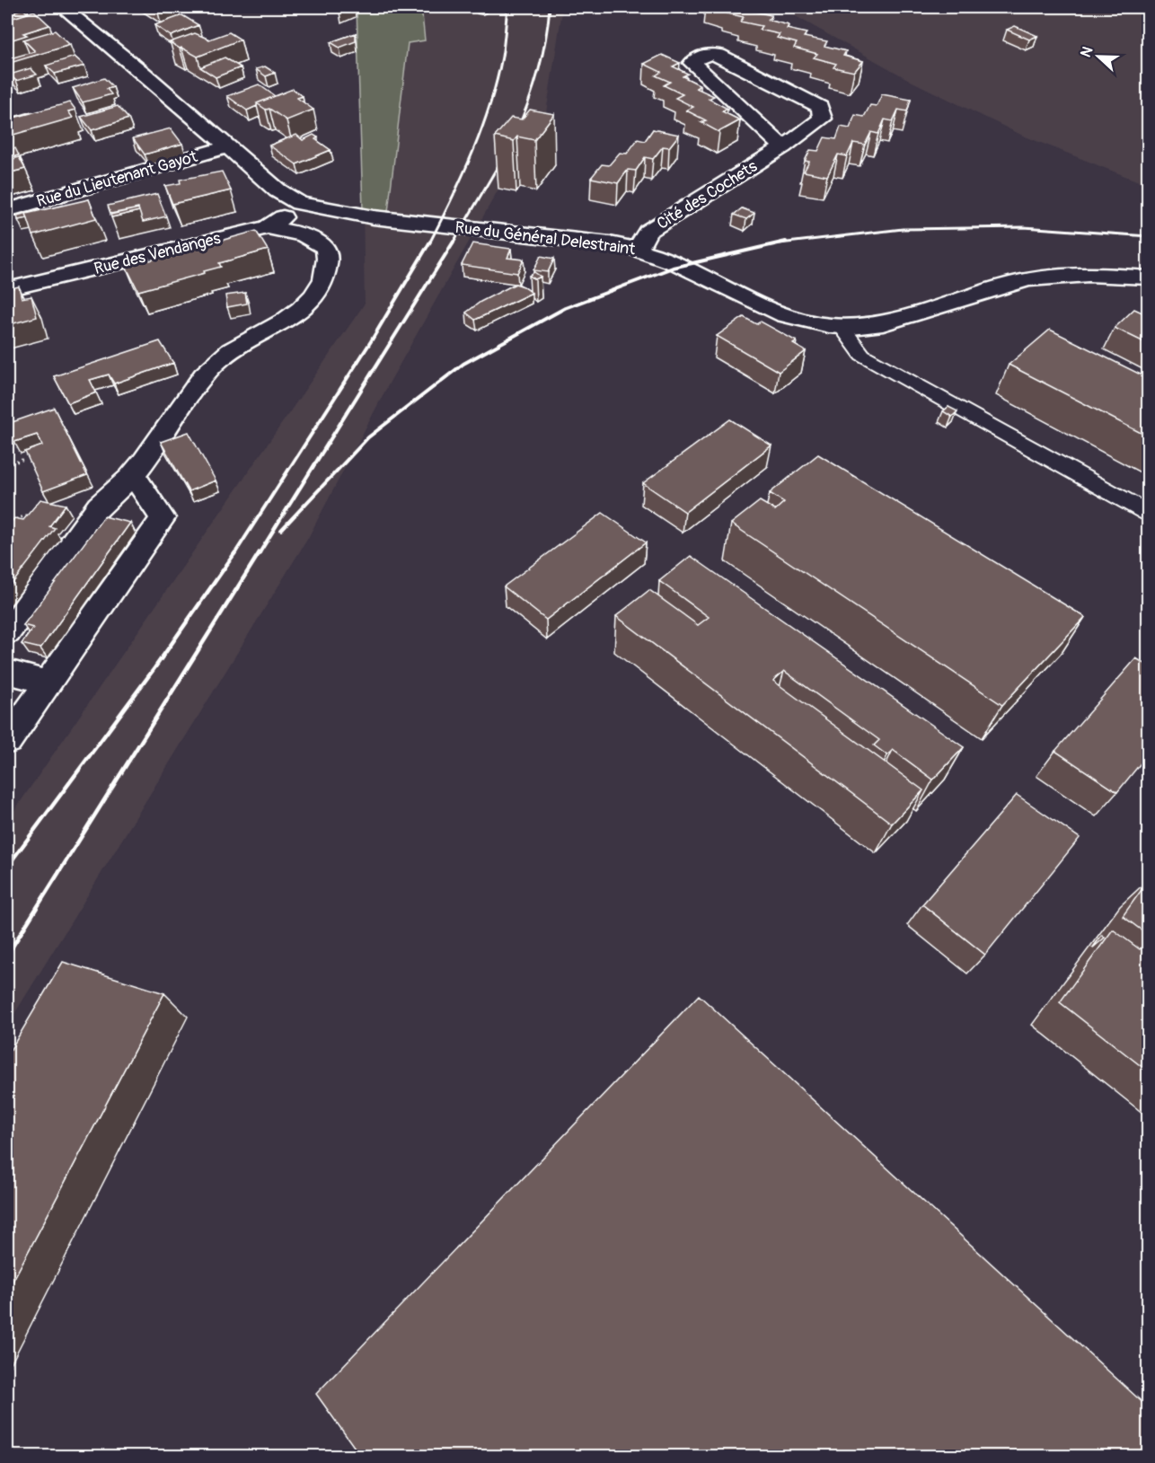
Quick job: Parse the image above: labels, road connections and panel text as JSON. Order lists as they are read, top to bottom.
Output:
{
  "streets": {
    "street": [
      "Rue du Lieutenant Gayot",
      "Cité des Cochets",
      "Rue du Général Delestraint",
      "Rue des Vendanges"
    ]
  },
  "crossings": [
    ["Rue du Lieutenant Gayot", "Rue du Général Delestraint"],
    ["Rue du Lieutenant Gayot", "Rue des Vendanges"],
    ["Cité des Cochets", "Rue du Général Delestraint"]
  ],
  "north": "left"
}
